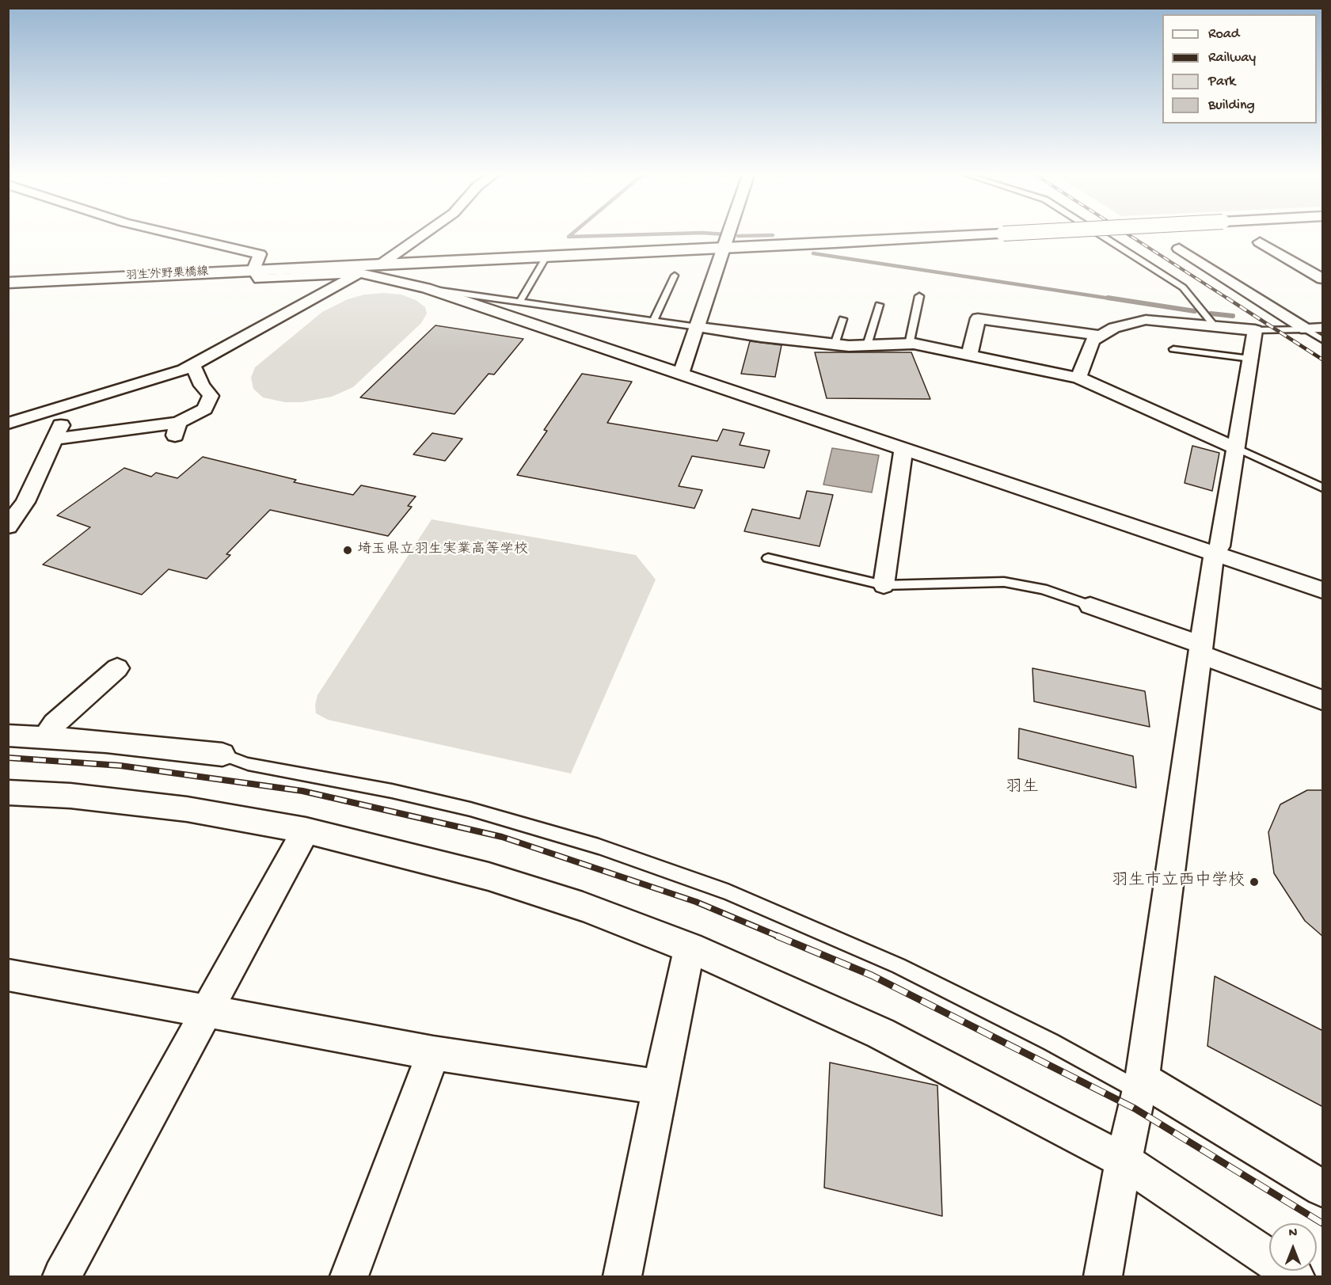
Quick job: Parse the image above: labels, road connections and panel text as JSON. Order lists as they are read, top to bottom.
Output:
{
  "streets": {
    "main road": ["羽生外野栗橋線"]
  },
  "districts": ["羽生"],
  "places": ["埼玉県立羽生実業高等学校", "羽生市立西中学校"],
  "legend": [
    "Road",
    "Railway",
    "Park",
    "Building"
  ],
  "north": "top"
}
